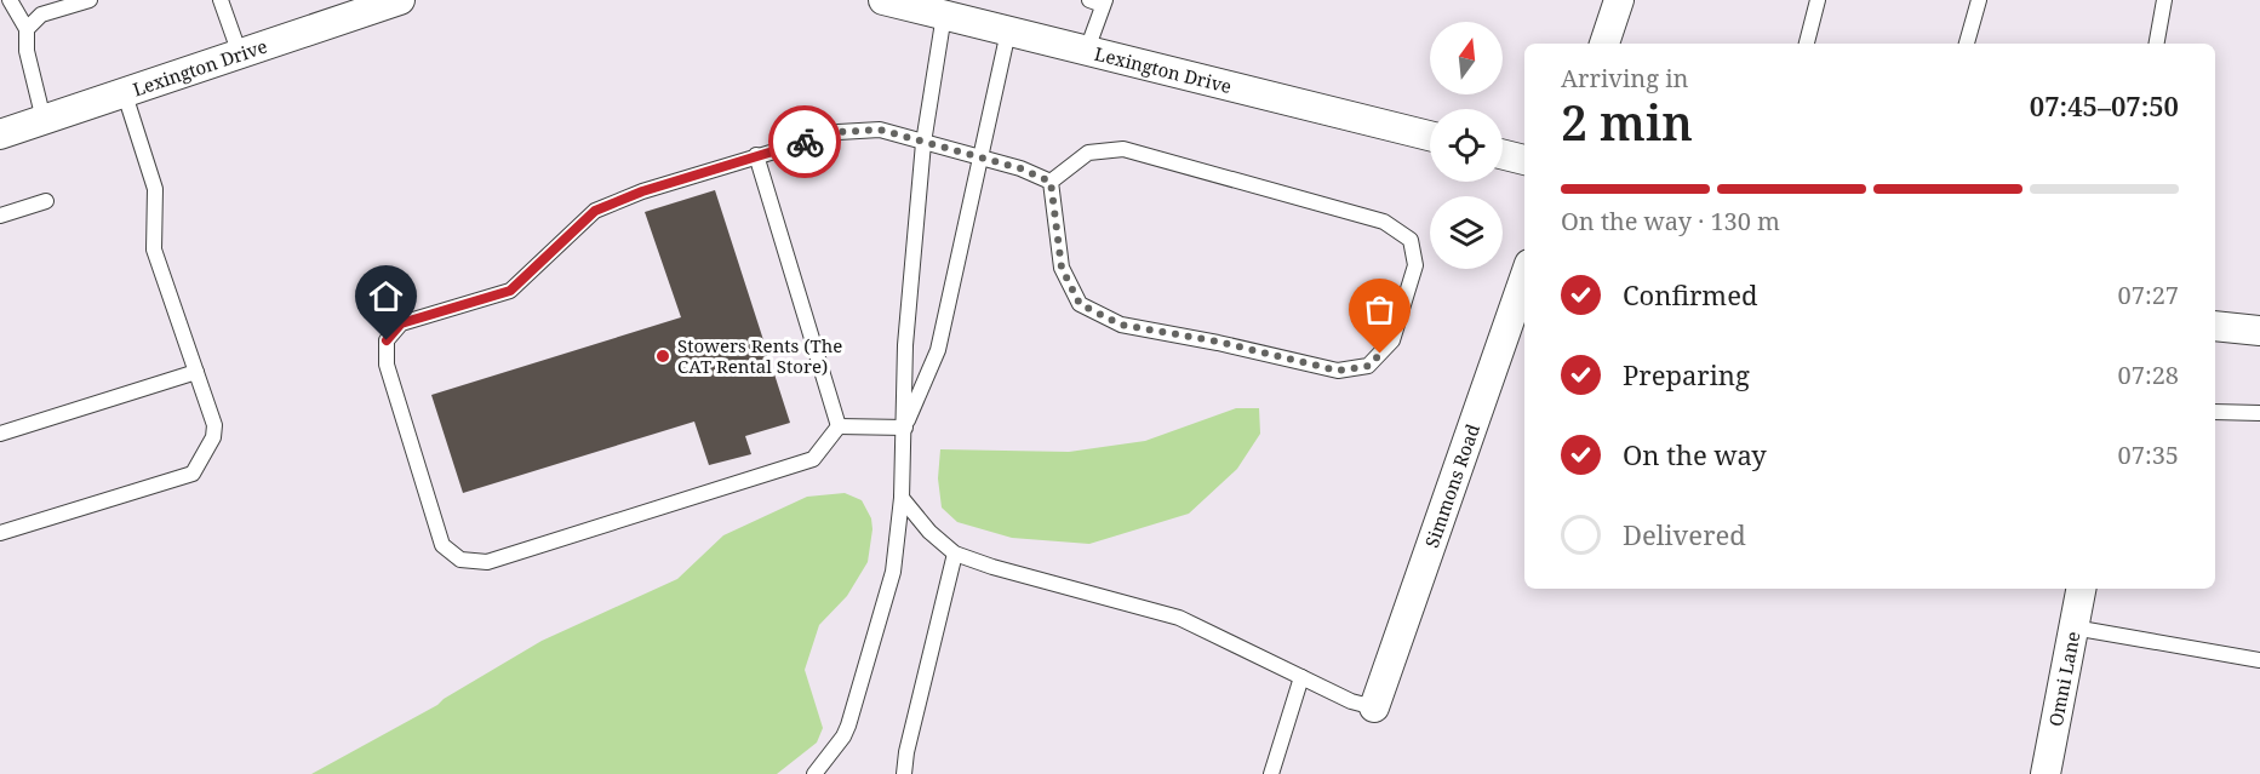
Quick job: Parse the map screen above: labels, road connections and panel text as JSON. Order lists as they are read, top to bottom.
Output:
{
  "streets": {
    "street": ["Lexington Drive", "Simmons Road", "Omni Lane"]
  },
  "places": ["Stowers Rents (The CAT Rental Store)"],
  "north": "top",
  "page": {
    "heading": ["2 min", "Arriving in", "07:45–07:50"],
    "bar": "On the way · 130 m",
    "list": [
      ["Confirmed", "07:27"],
      ["Preparing", "07:28"],
      ["On the way", "07:35"],
      "Delivered"
    ]
  }
}
